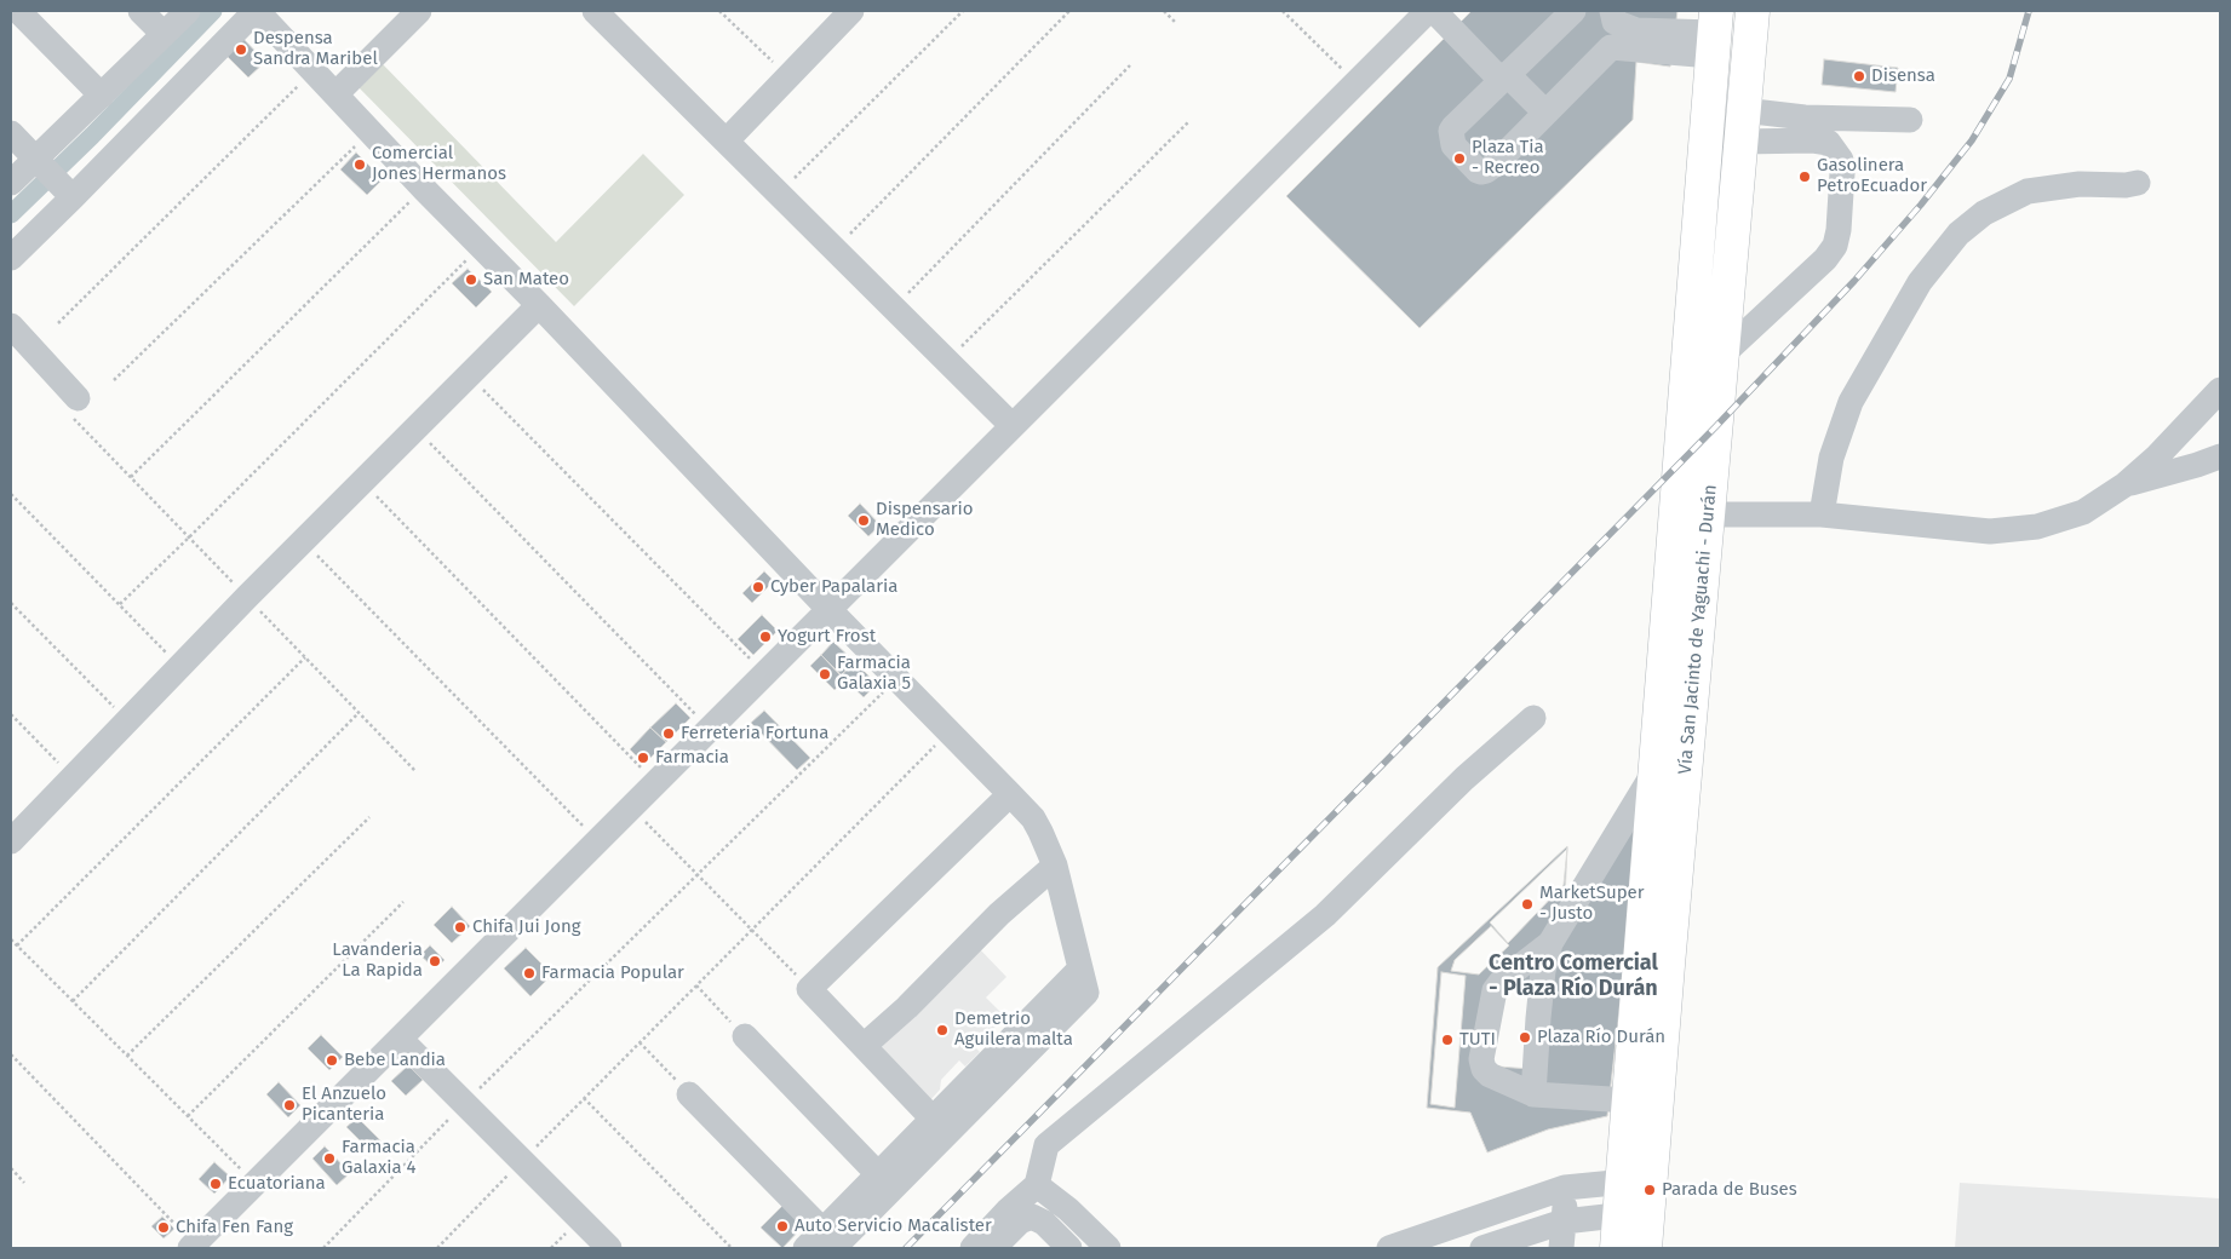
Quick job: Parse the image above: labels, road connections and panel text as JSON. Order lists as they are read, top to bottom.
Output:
{
  "streets": {
    "main road": ["Vía San Jacinto de Yaguachi - Durán"]
  },
  "districts": ["Centro Comercial - Plaza Río Durán"],
  "places": [
    "Despensa Sandra Maribel",
    "Disensa",
    "Plaza Tia - Recreo",
    "Comercial Jones Hermanos",
    "Gasolinera PetroEcuador",
    "San Mateo",
    "Dispensario Medico",
    "Cyber Papalaria",
    "Yogurt Frost",
    "Farmacia Galaxia 5",
    "Ferreteria Fortuna",
    "Farmacia",
    "MarketSuper - Justo",
    "Chifa Jui Jong",
    "Lavanderia La Rapida",
    "Farmacia Popular",
    "Demetrio Aguilera malta",
    "Plaza Río Durán",
    "TUTI",
    "Bebe Landia",
    "El Anzuelo Picanteria",
    "Farmacia Galaxia 4",
    "Ecuatoriana",
    "Parada de Buses",
    "Auto Servicio Macalister",
    "Chifa Fen Fang"
  ]
}
